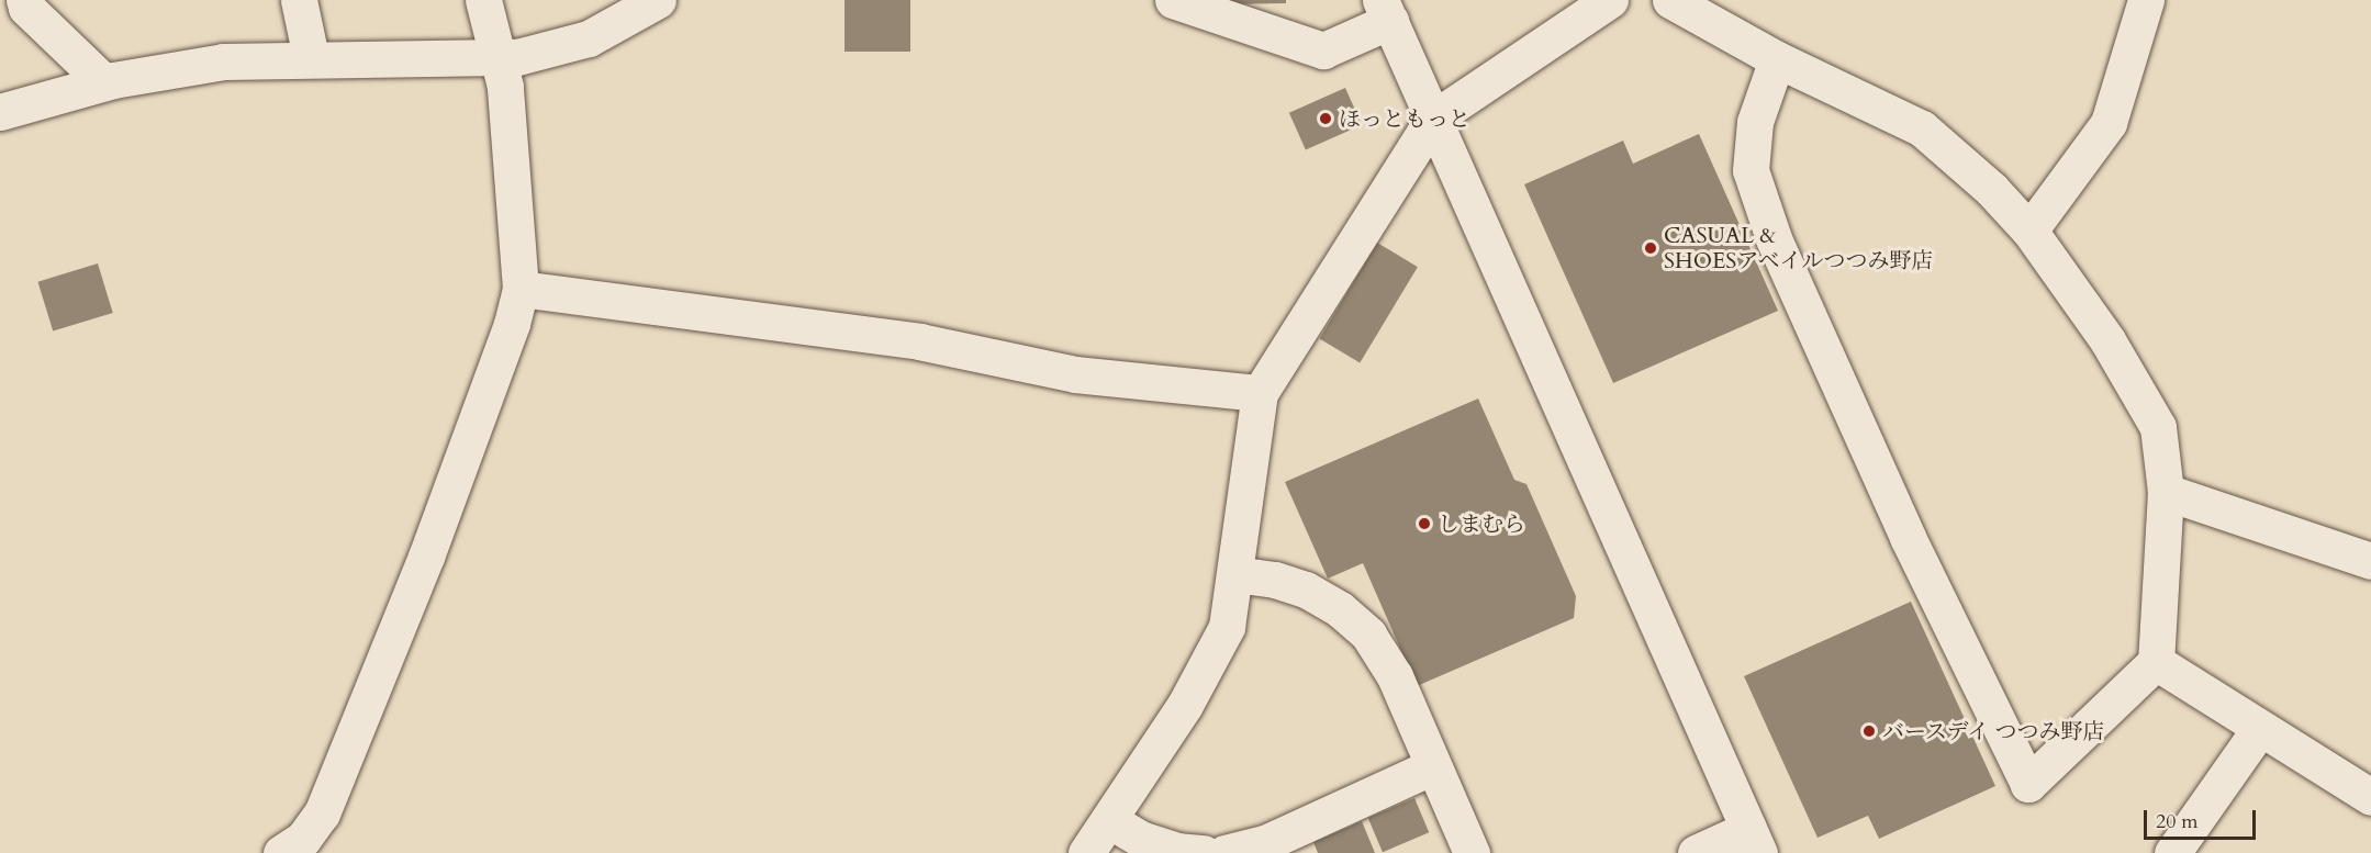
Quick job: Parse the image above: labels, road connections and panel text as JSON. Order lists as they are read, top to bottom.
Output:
{
  "places": [
    "ほっともっと",
    "CASUAL & SHOESアベイルつつみ野店",
    "しまむら",
    "バースデイ つつみ野店"
  ],
  "scale_bar": "20 m"
}
